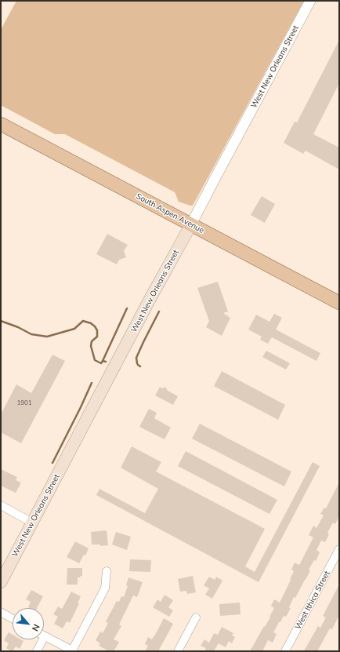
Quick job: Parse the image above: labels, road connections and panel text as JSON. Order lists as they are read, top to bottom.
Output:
{
  "streets": {
    "main road": ["West New Orleans Street", "South Aspen Avenue"],
    "street": ["West Ithica Street"]
  },
  "crossings": [
    ["West New Orleans Street", "South Aspen Avenue"]
  ],
  "house_numbers": ["1901"],
  "north": "bottom right"
}
